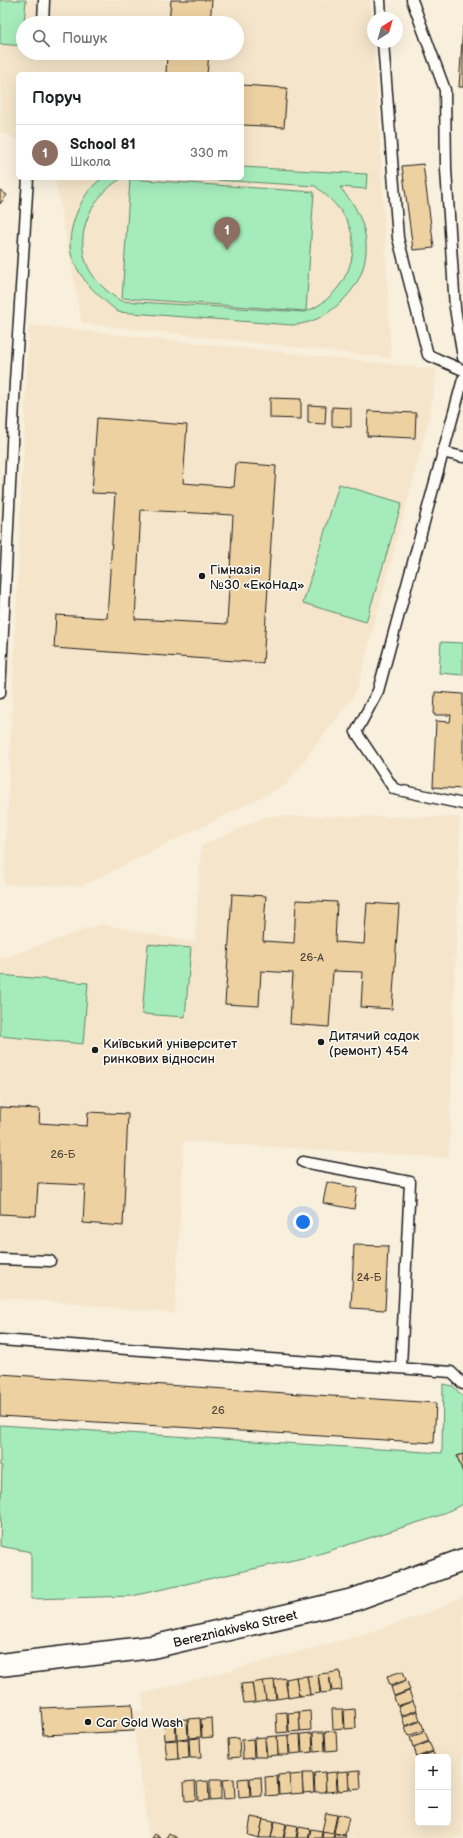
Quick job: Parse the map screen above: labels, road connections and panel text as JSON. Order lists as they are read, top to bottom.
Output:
{
  "streets": {
    "street": ["Berezniakivska Street"]
  },
  "places": [
    "Гімназія №30 «ЕкоНад»",
    "Дитячий садок (ремонт) 454",
    "Київський університет ринкових відносин",
    "Car Gold Wash"
  ],
  "house_numbers": [
    "26-А",
    "26-Б",
    "24-Б",
    "26"
  ],
  "north": "top right",
  "page": {
    "search": "Пошук",
    "heading": "Поруч",
    "list": [
      {
        "mark": "1",
        "name": "School 81",
        "note": "Школа",
        "value": "330 m"
      }
    ],
    "pins": "1",
    "map_buttons": ["+", "−"]
  }
}
